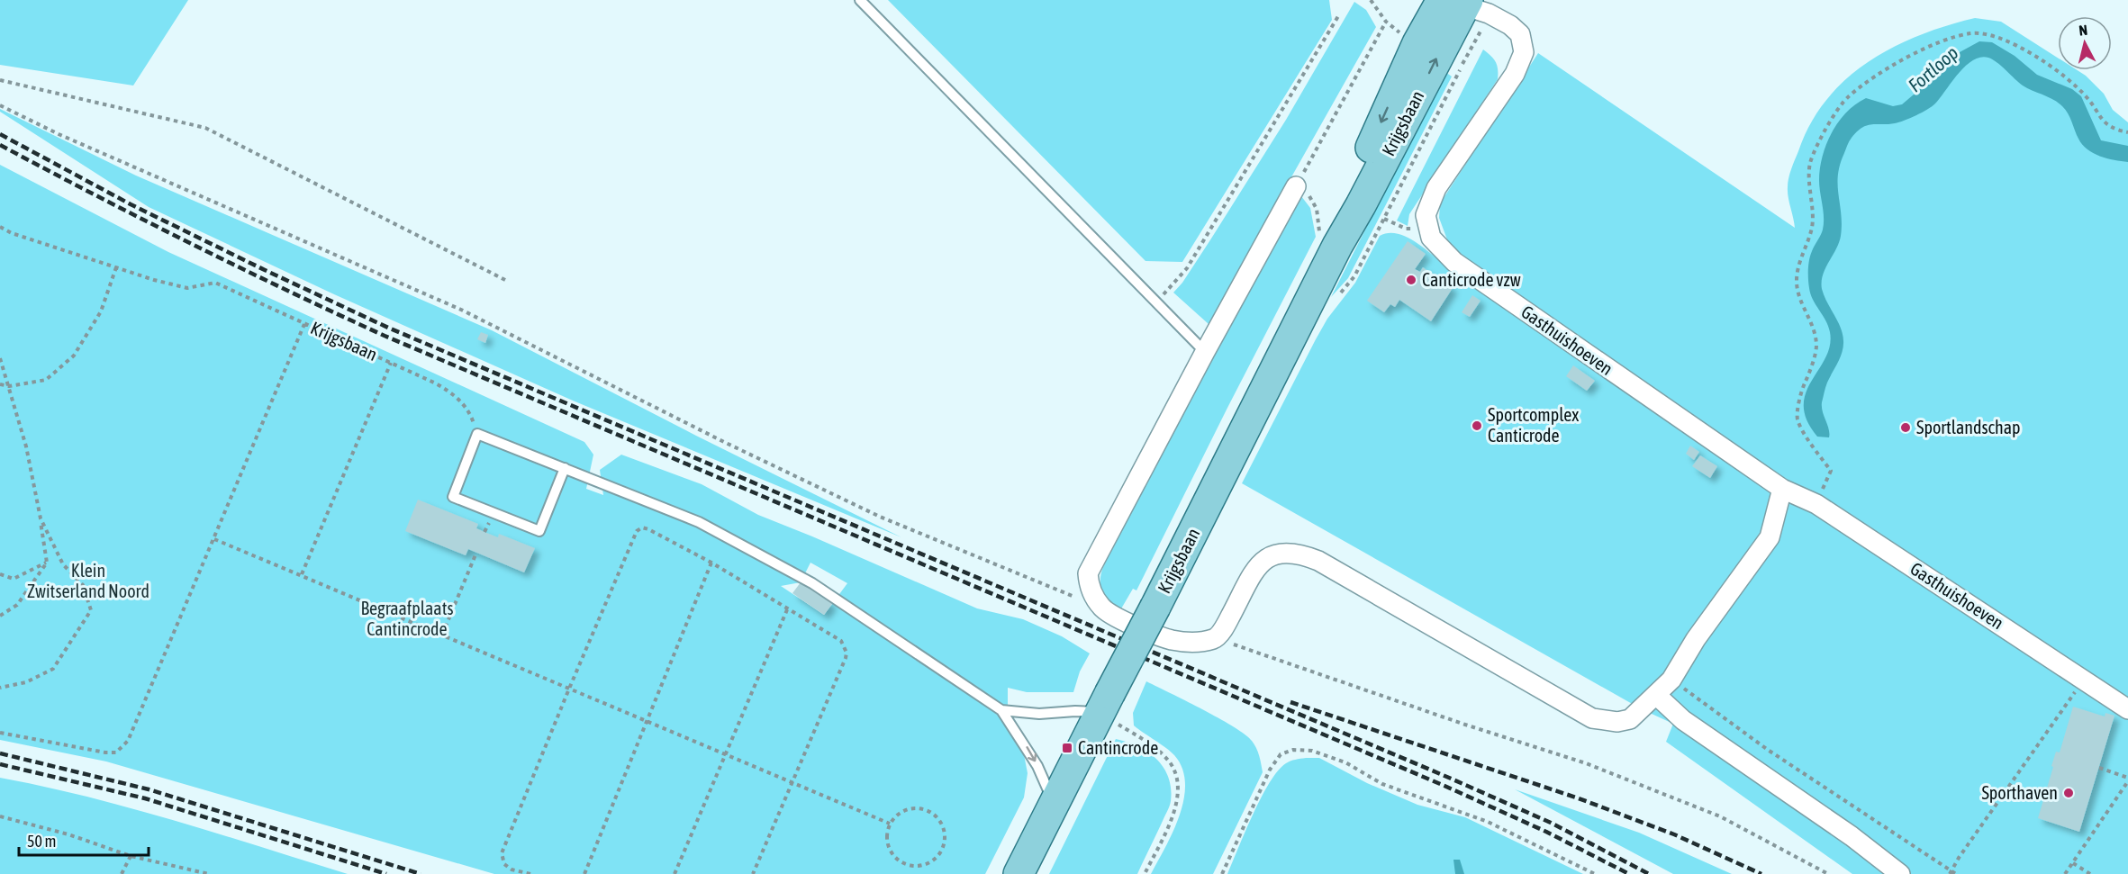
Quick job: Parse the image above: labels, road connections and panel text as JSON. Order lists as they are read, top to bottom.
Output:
{
  "streets": {
    "main road": ["Krijgsbaan"],
    "street": ["Gasthuishoeven"]
  },
  "water": ["Fortloop"],
  "parks": ["Klein Zwitserland Noord", "Begraafplaats Cantincrode"],
  "places": {
    "other": [
      "Canticrode vzw",
      "Sportcomplex Canticrode",
      "Sportlandschap",
      "Sporthaven"
    ],
    "transit": ["Cantincrode"]
  },
  "scale_bar": "50 m",
  "north": "top"
}
